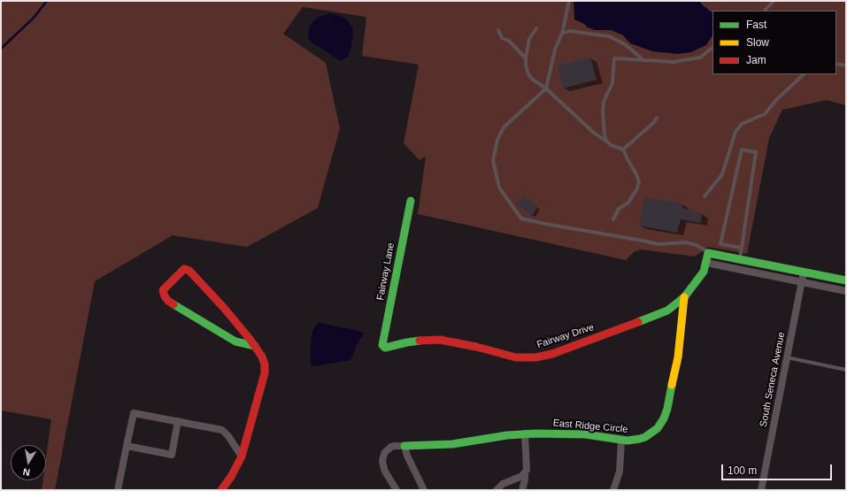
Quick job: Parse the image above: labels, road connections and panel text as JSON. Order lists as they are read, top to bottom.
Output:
{
  "streets": {
    "street": [
      "Fairway Lane",
      "Fairway Drive",
      "South Seneca Avenue",
      "East Ridge Circle"
    ]
  },
  "crossings": [
    ["Fairway Lane", "Fairway Drive"],
    ["Fairway Drive", "East Ridge Circle"]
  ],
  "legend": ["Fast", "Slow", "Jam"],
  "scale_bar": "100 m",
  "north": "bottom"
}
